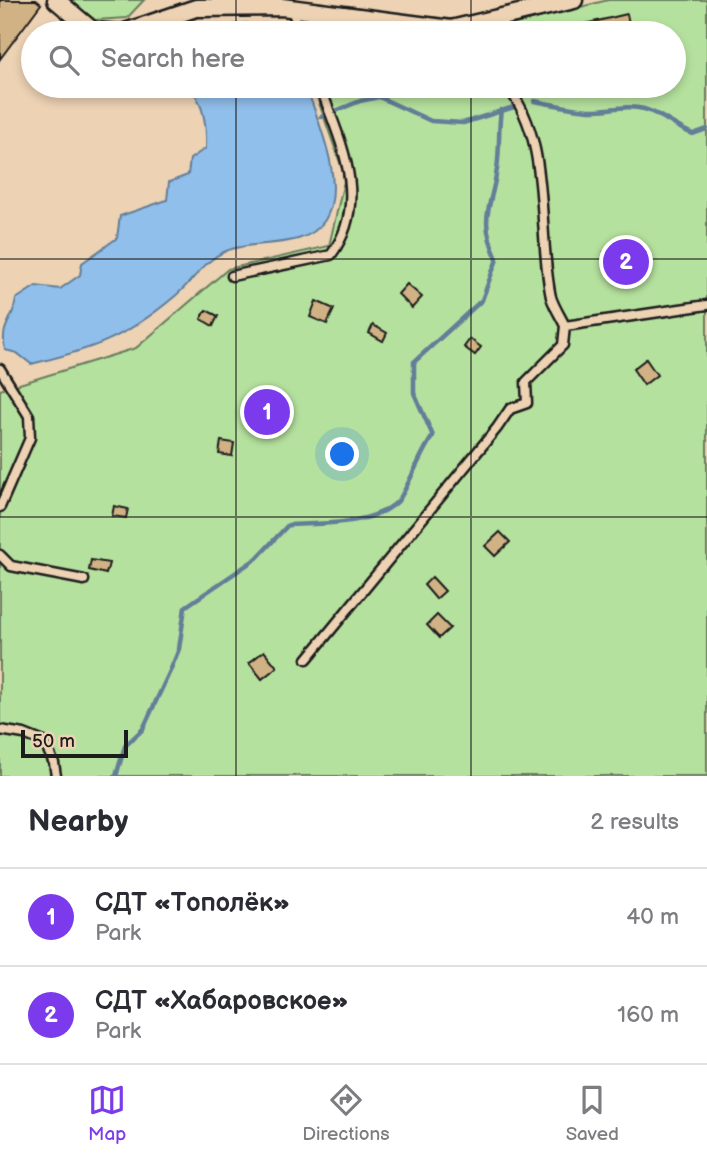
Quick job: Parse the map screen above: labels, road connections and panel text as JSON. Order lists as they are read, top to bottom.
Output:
{
  "scale_bar": "50 m",
  "page": {
    "search": "Search here",
    "pins": ["2", "1"],
    "scale": "50 m",
    "heading": ["Nearby", "2 results"],
    "list": [
      {
        "mark": "1",
        "name": "СДТ «Тополёк»",
        "note": "Park",
        "value": "40 m"
      },
      {
        "mark": "2",
        "name": "СДТ «Хабаровское»",
        "note": "Park",
        "value": "160 m"
      }
    ],
    "nav": ["Map", "Directions", "Saved"]
  }
}
